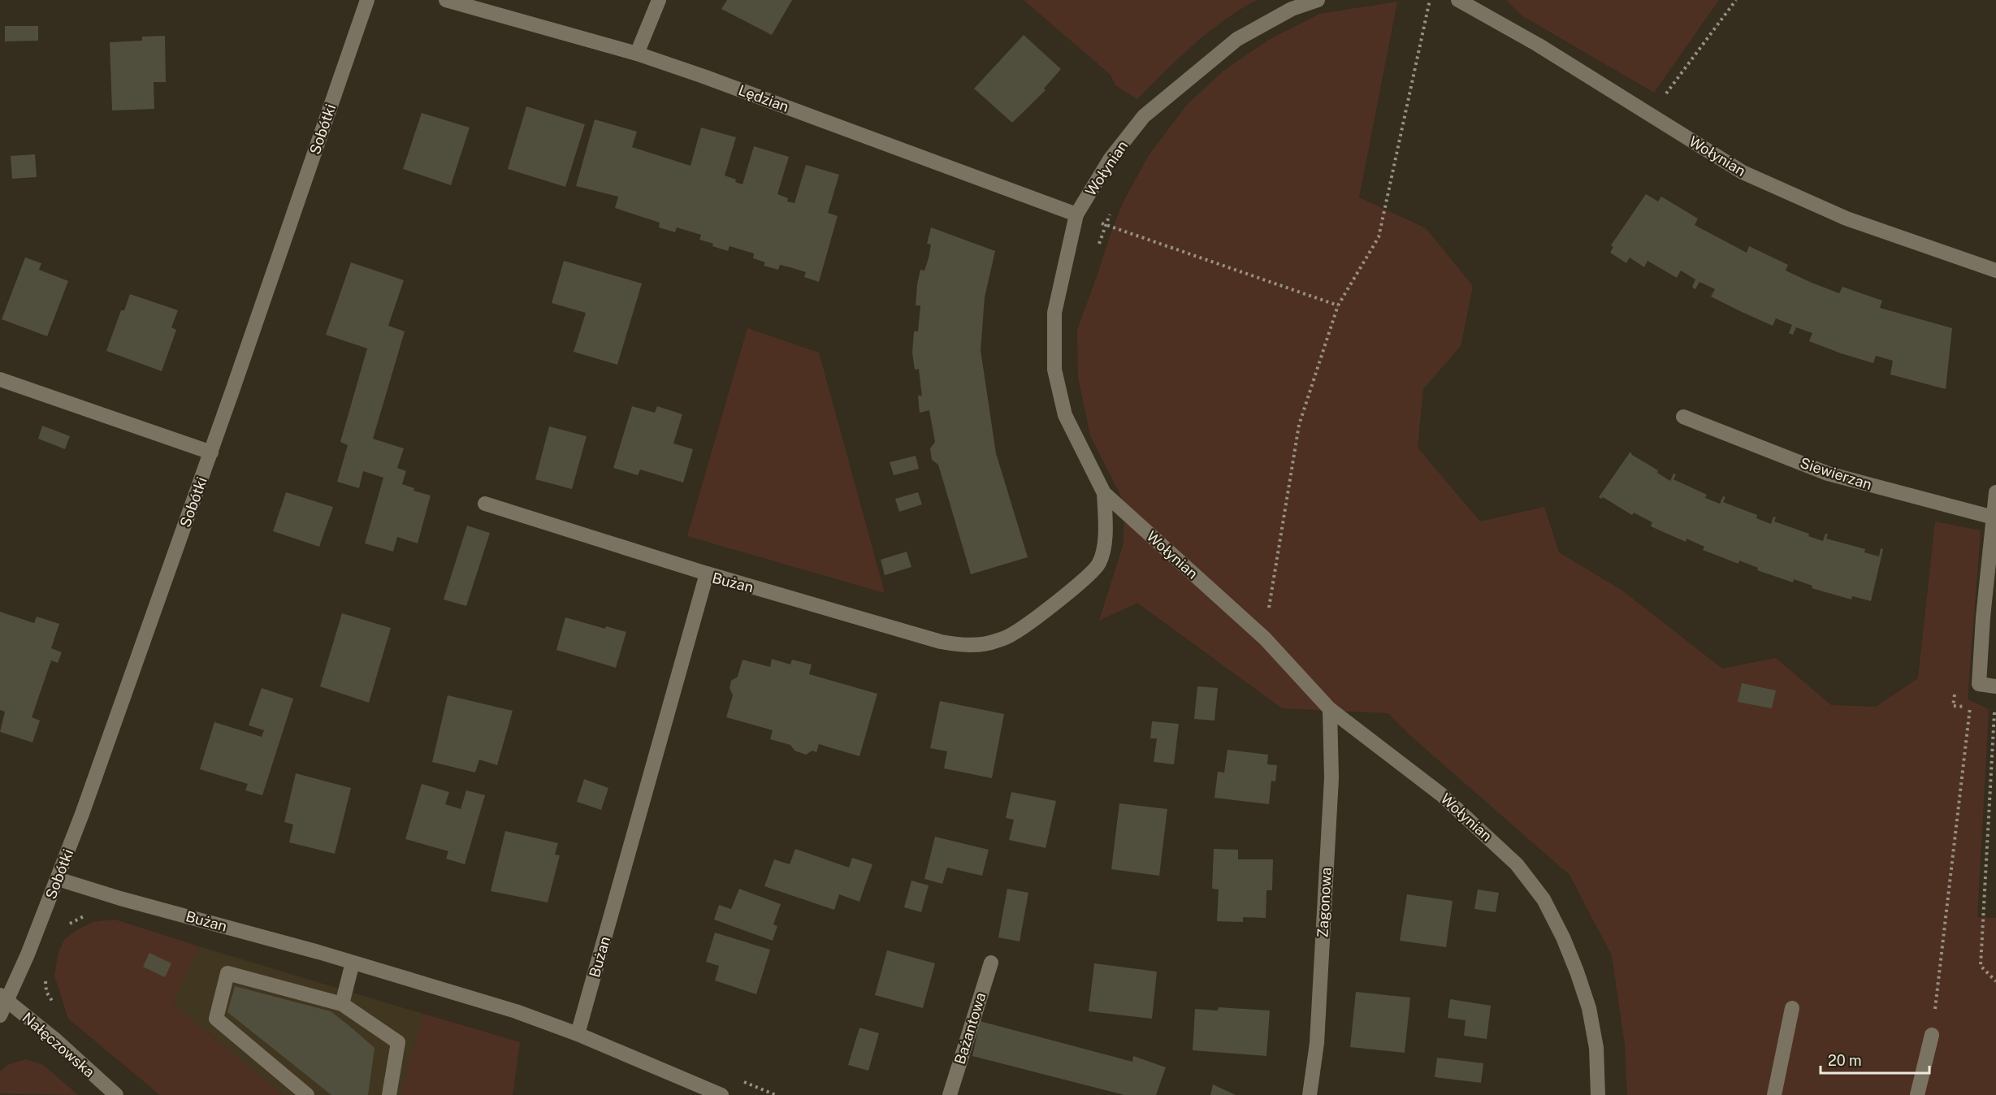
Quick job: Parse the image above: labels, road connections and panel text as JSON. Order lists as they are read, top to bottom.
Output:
{
  "streets": {
    "street": [
      "Lędzian",
      "Sobótki",
      "Wołynian",
      "Siewierzan",
      "Bużan",
      "Zagonowa",
      "Bażantowa",
      "Nałęczowska"
    ]
  },
  "crossings": [
    ["Lędzian", "Wołynian"],
    ["Sobótki", "Bużan"],
    ["Sobótki", "Nałęczowska"],
    ["Wołynian", "Bużan"],
    ["Wołynian", "Zagonowa"]
  ],
  "scale_bar": "20 m"
}
